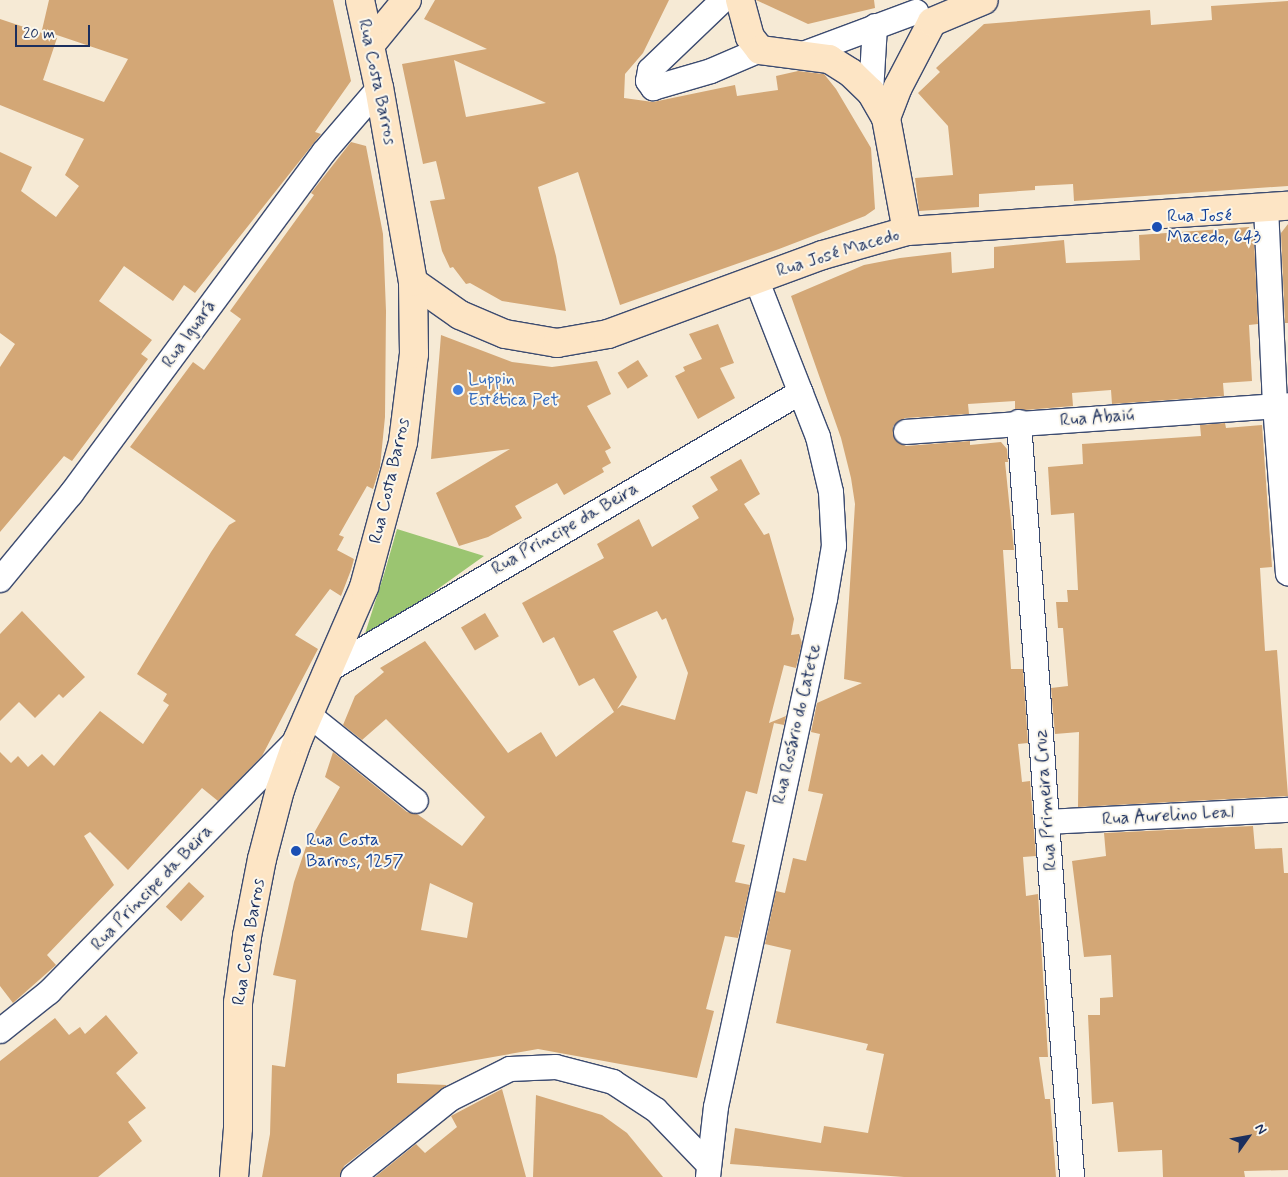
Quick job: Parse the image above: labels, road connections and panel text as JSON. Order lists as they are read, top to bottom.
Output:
{
  "streets": {
    "main road": ["Rua Costa Barros", "Rua José Macedo"],
    "street": [
      "Rua Iguará",
      "Rua Abaiú",
      "Rua Principe da Beira",
      "Rua Rosário do Catete",
      "Rua Primeira Cruz",
      "Rua Aurelino Leal"
    ]
  },
  "crossings": [
    ["Rua Costa Barros", "Rua José Macedo"],
    ["Rua Costa Barros", "Rua Iguará"],
    ["Rua Costa Barros", "Rua Principe da Beira"],
    ["Rua José Macedo", "Rua Rosário do Catete"],
    ["Rua Abaiú", "Rua Primeira Cruz"],
    ["Rua Principe da Beira", "Rua Rosário do Catete"],
    ["Rua Primeira Cruz", "Rua Aurelino Leal"]
  ],
  "places": ["Rua José Macedo, 643", "Luppin Estética Pet", "Rua Costa Barros, 1257"],
  "scale_bar": "20 m",
  "north": "top right"
}
